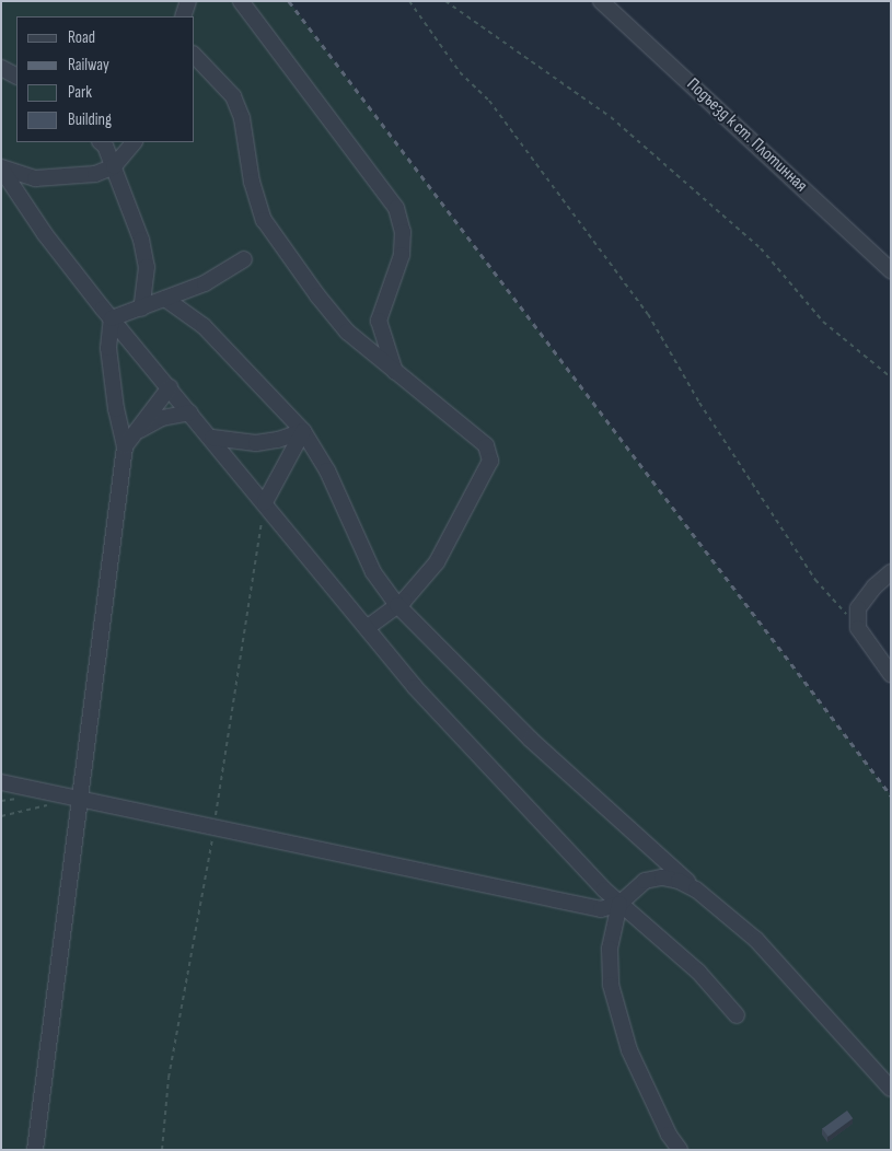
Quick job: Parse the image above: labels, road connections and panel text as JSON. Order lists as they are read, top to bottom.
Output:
{
  "streets": {
    "street": ["Подъезд к ст. Плотинная"]
  },
  "legend": [
    "Road",
    "Railway",
    "Park",
    "Building"
  ]
}
